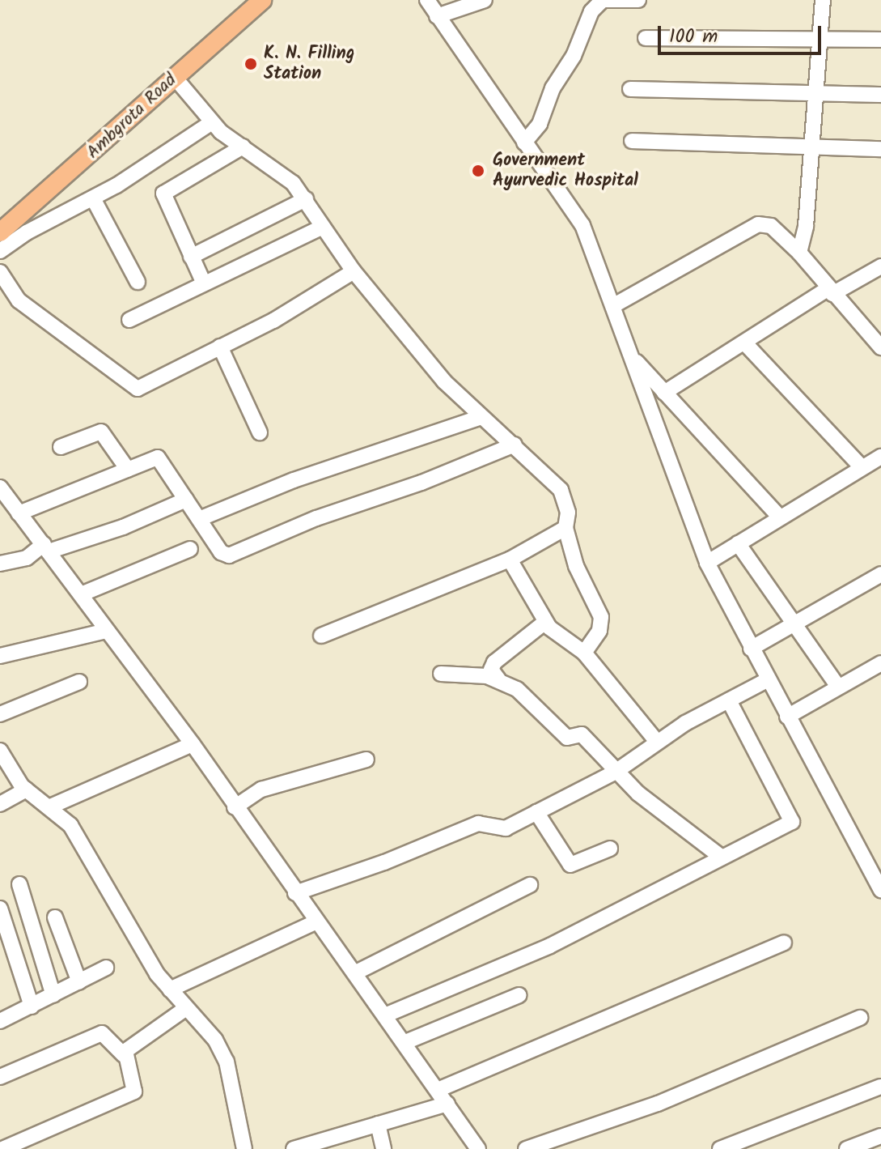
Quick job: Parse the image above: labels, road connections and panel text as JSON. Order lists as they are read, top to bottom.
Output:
{
  "streets": {
    "main road": ["Ambgrota Road"]
  },
  "places": ["K. N. Filling Station", "Government Ayurvedic Hospital"],
  "scale_bar": "100 m"
}
